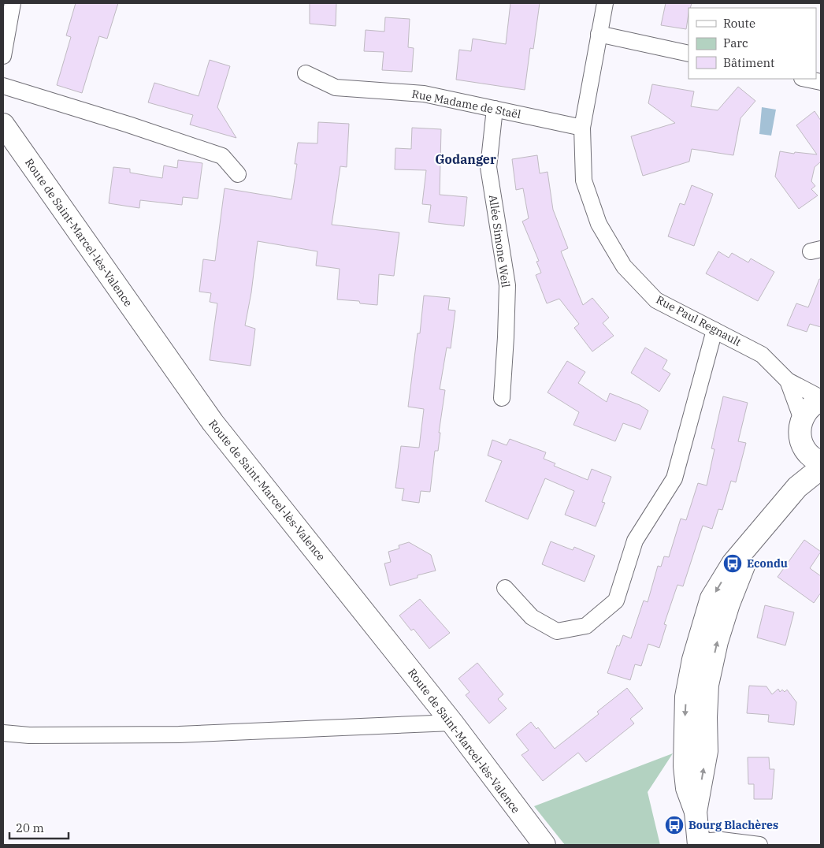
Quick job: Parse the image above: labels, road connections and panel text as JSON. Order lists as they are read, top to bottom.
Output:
{
  "streets": {
    "main road": ["Route de Saint-Marcel-lès-Valence"],
    "street": ["Rue Madame de Staël", "Allée Simone Weil", "Rue Paul Regnault"]
  },
  "crossings": [
    ["Rue Madame de Staël", "Allée Simone Weil"],
    ["Rue Madame de Staël", "Rue Paul Regnault"]
  ],
  "districts": ["Godanger"],
  "places": {
    "bus stop": ["Econdu", "Bourg Blachères"]
  },
  "legend": ["Route", "Parc", "Bâtiment"],
  "scale_bar": "20 m"
}
